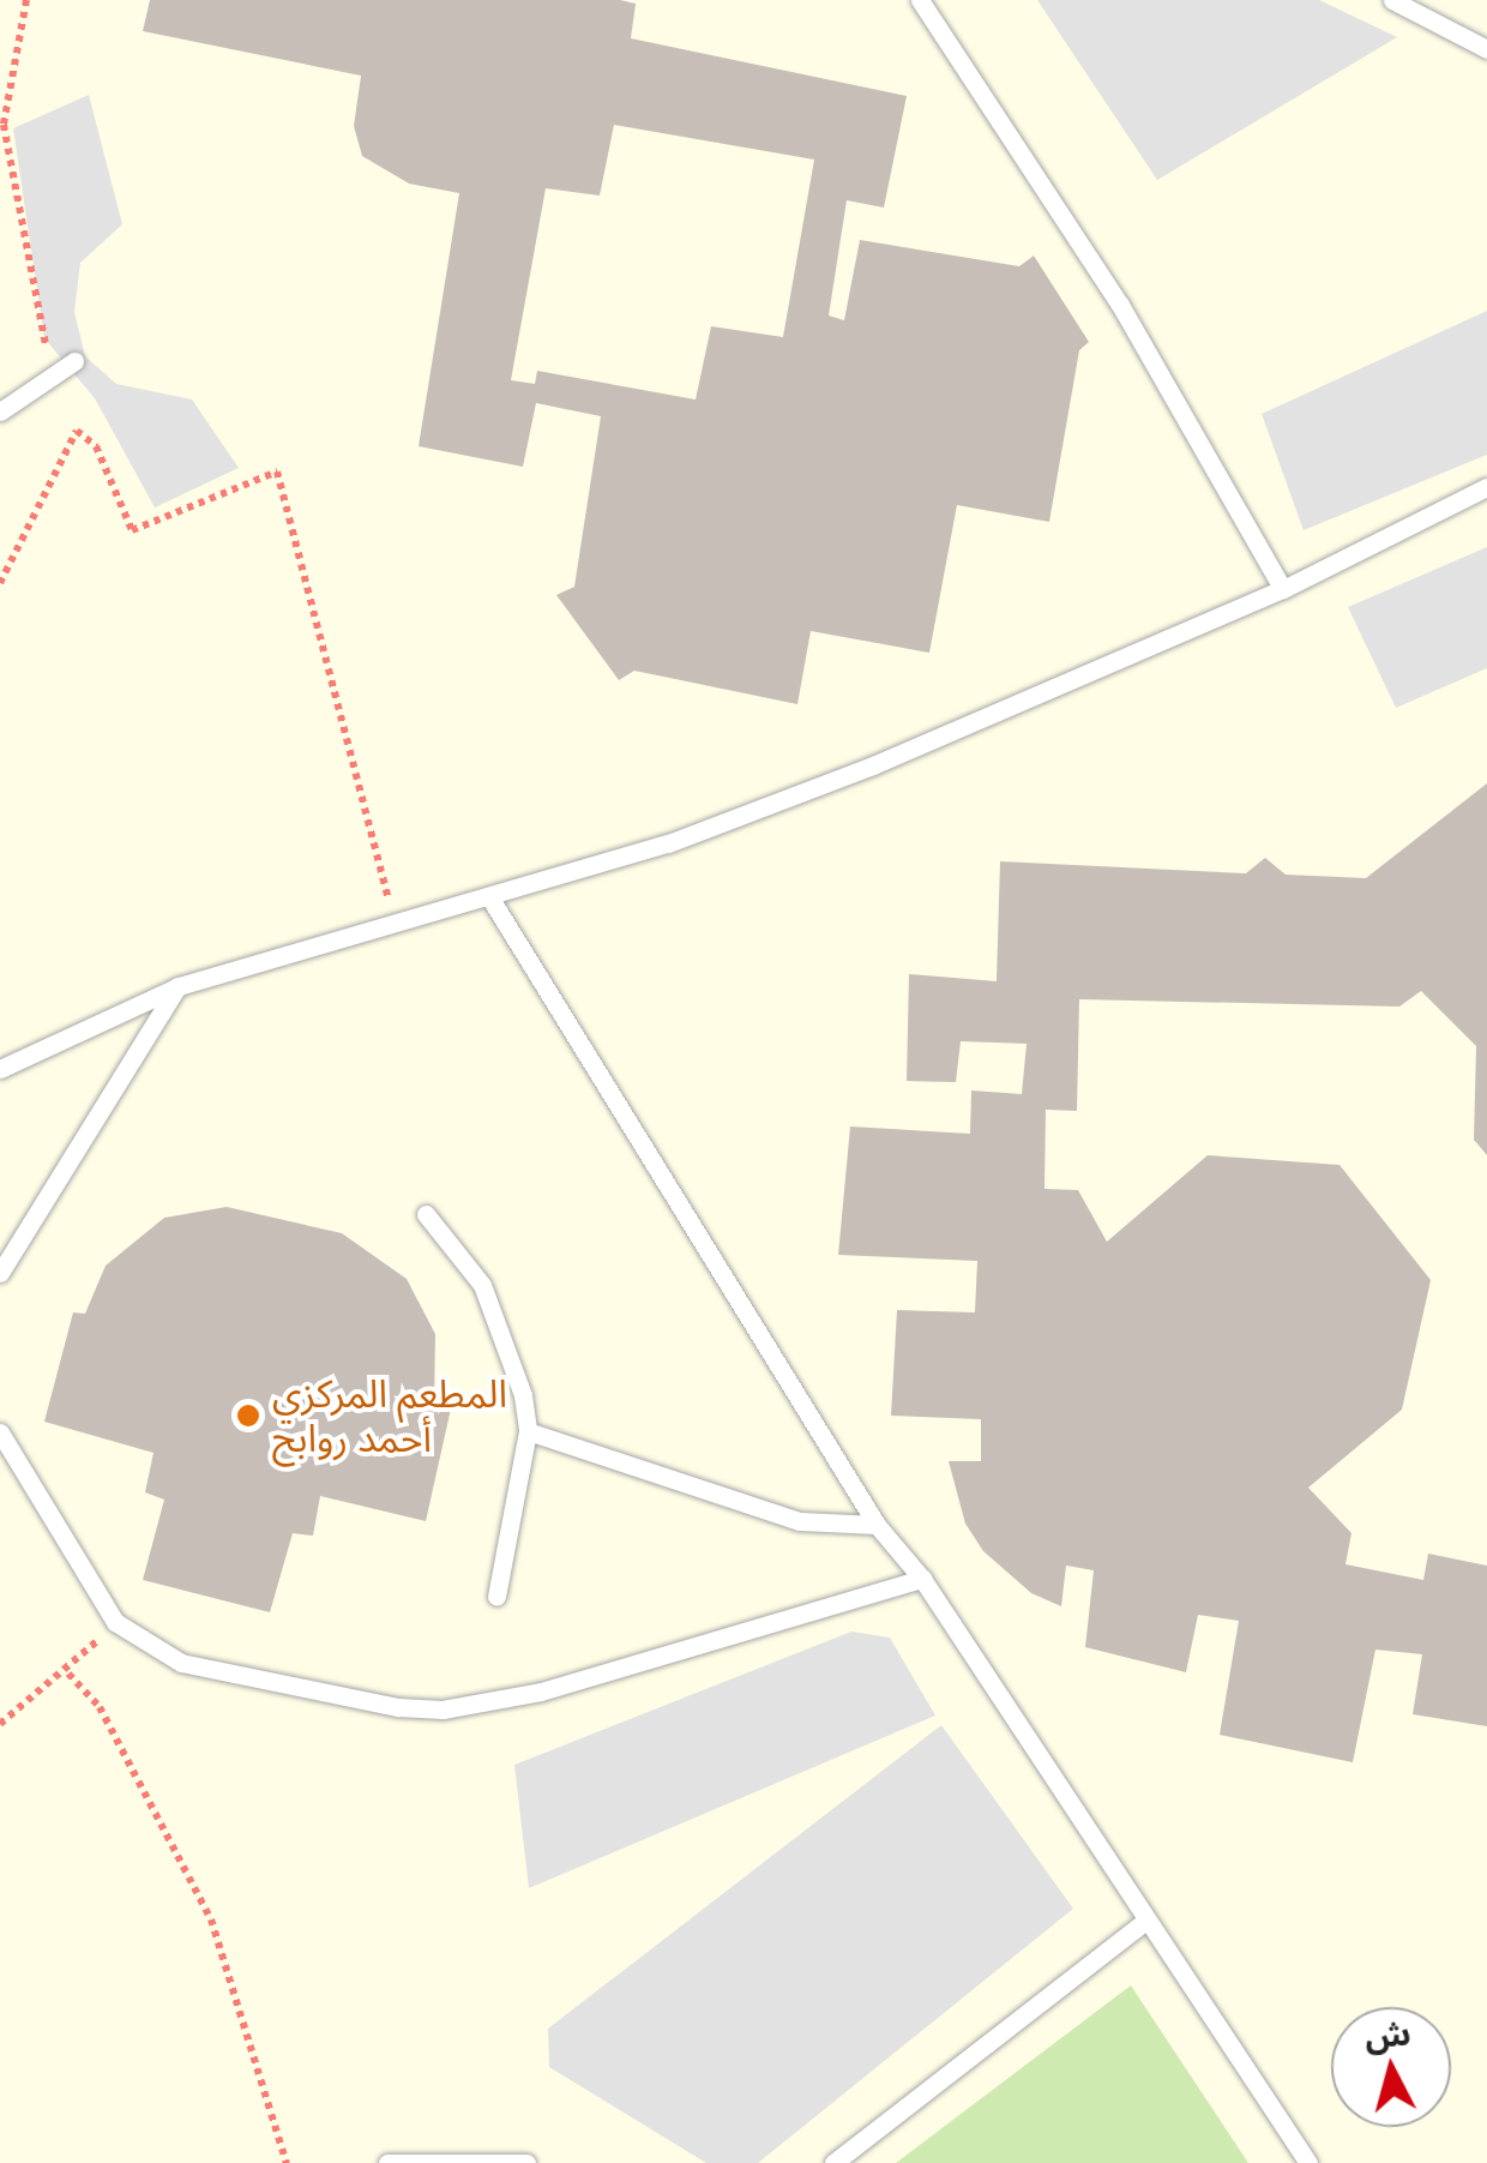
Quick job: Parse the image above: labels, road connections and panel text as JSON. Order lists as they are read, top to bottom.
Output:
{
  "places": ["المطعم المركزي أحمد روابح"],
  "north": "top"
}
